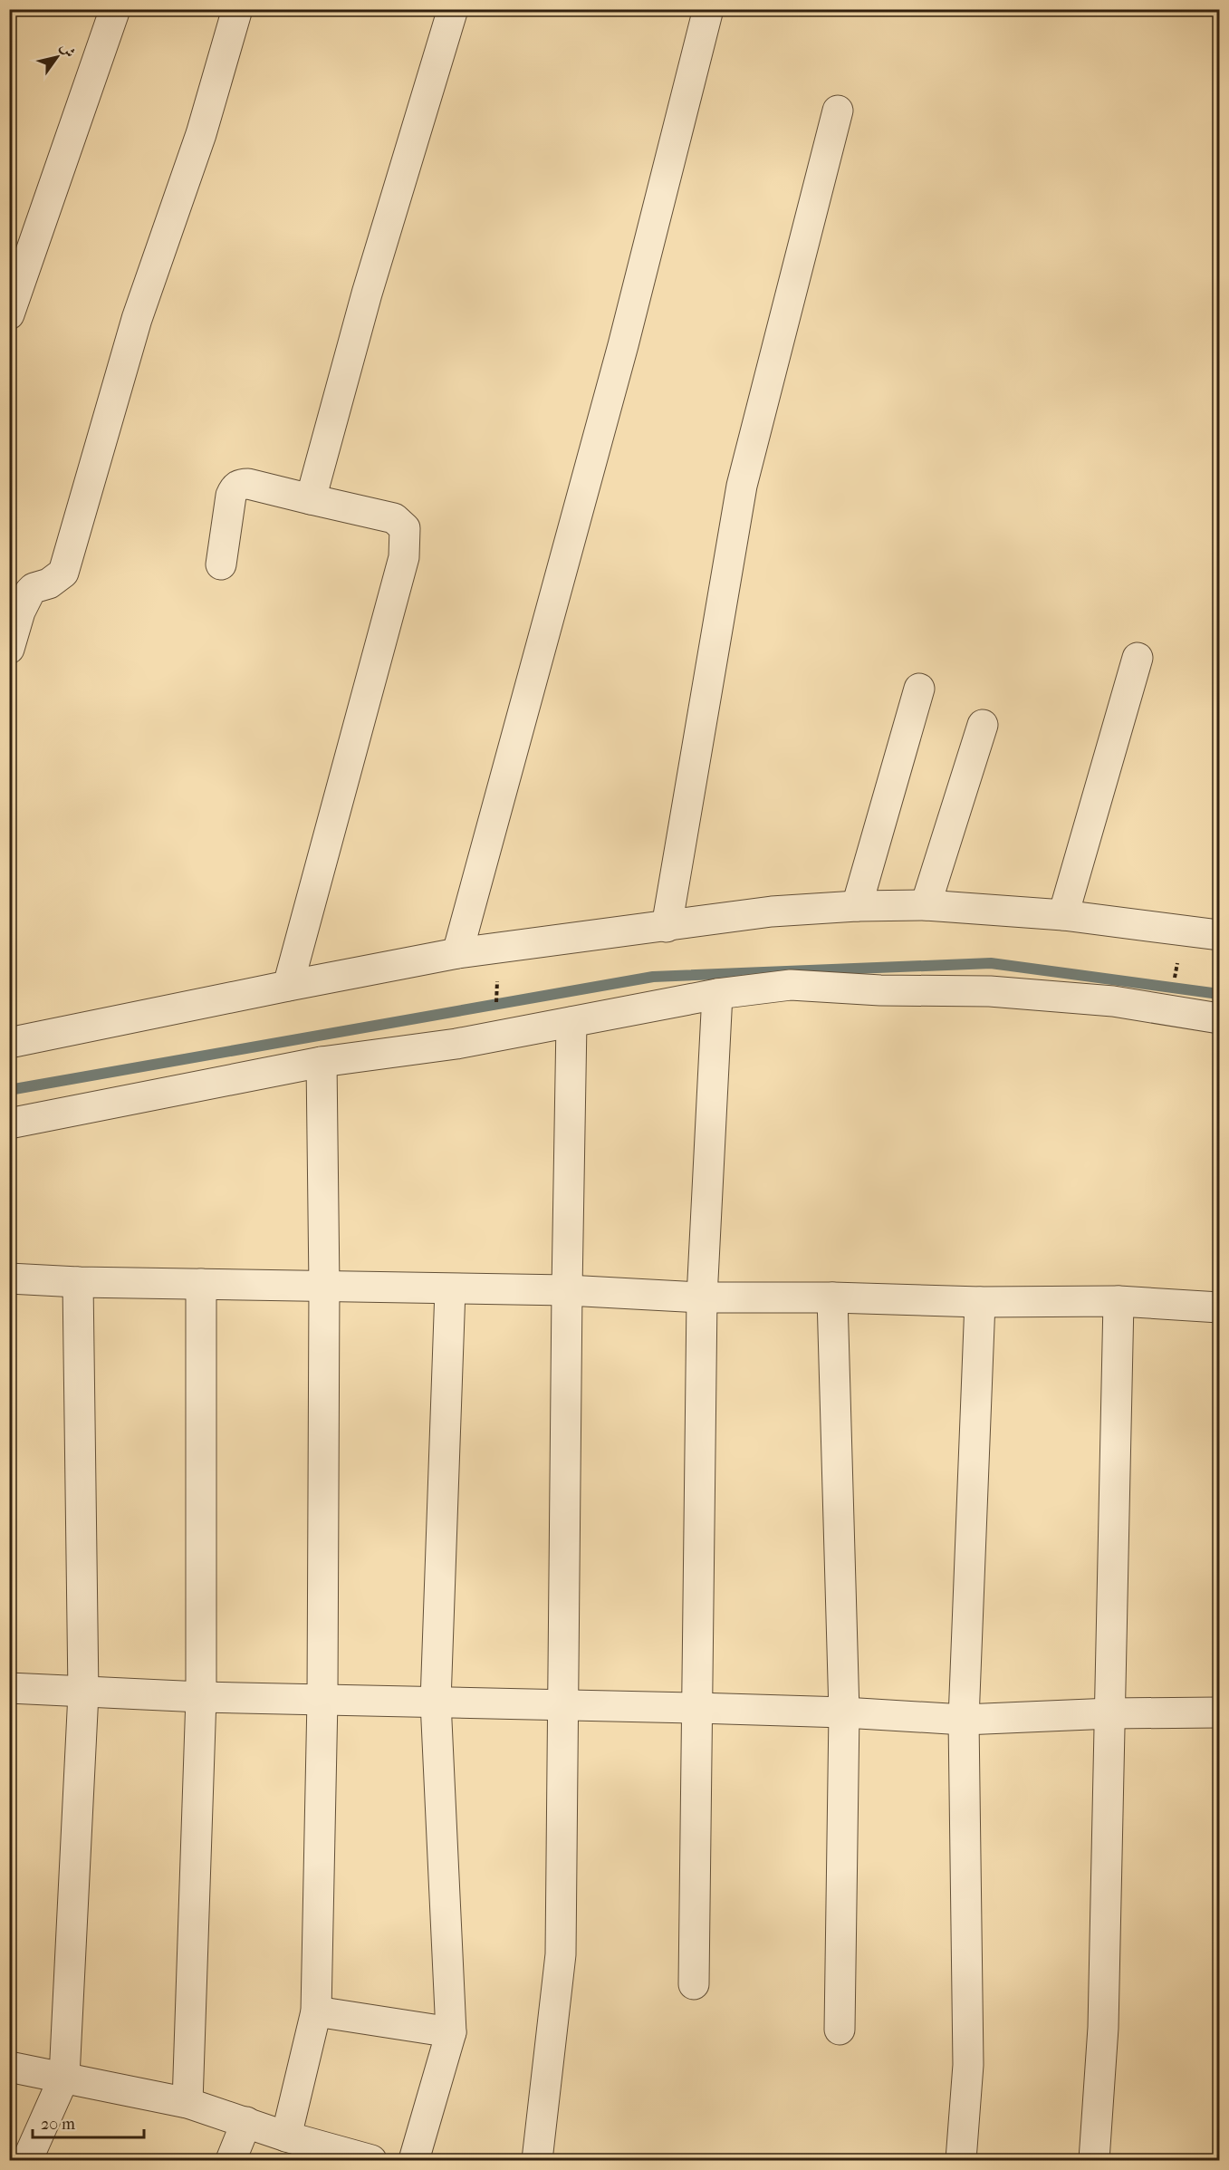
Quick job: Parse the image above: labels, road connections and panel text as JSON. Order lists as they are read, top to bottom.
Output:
{
  "scale_bar": "20 m",
  "north": "top right"
}
